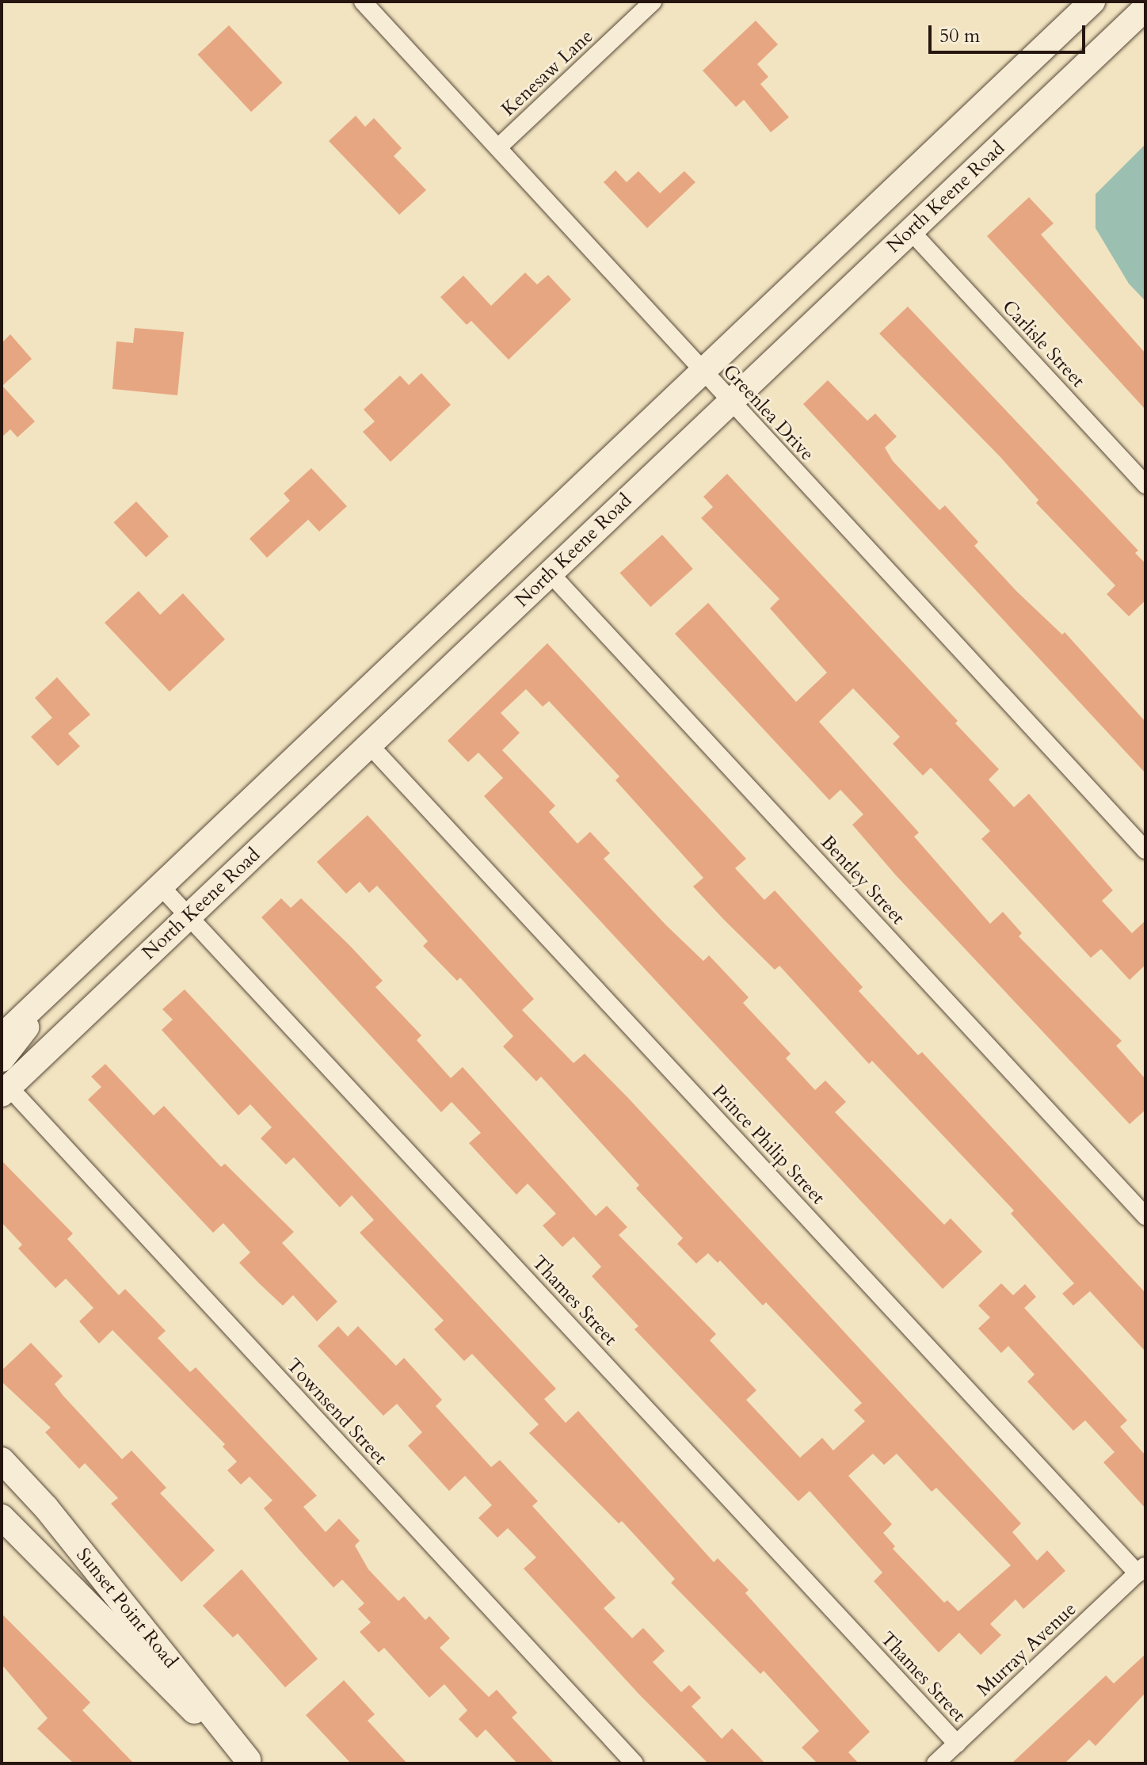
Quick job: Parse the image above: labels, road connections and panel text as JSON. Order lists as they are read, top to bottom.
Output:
{
  "streets": {
    "main road": ["North Keene Road", "Sunset Point Road"],
    "street": [
      "Kenesaw Lane",
      "Carlisle Street",
      "Greenlea Drive",
      "Bentley Street",
      "Prince Philip Street",
      "Thames Street",
      "Townsend Street",
      "Murray Avenue"
    ]
  },
  "crossings": [
    ["Kenesaw Lane", "Greenlea Drive"],
    ["North Keene Road", "Carlisle Street"],
    ["North Keene Road", "Greenlea Drive"],
    ["North Keene Road", "Bentley Street"],
    ["North Keene Road", "Prince Philip Street"],
    ["North Keene Road", "Thames Street"],
    ["North Keene Road", "Townsend Street"],
    ["Prince Philip Street", "Murray Avenue"],
    ["Thames Street", "Murray Avenue"]
  ],
  "scale_bar": "50 m"
}
